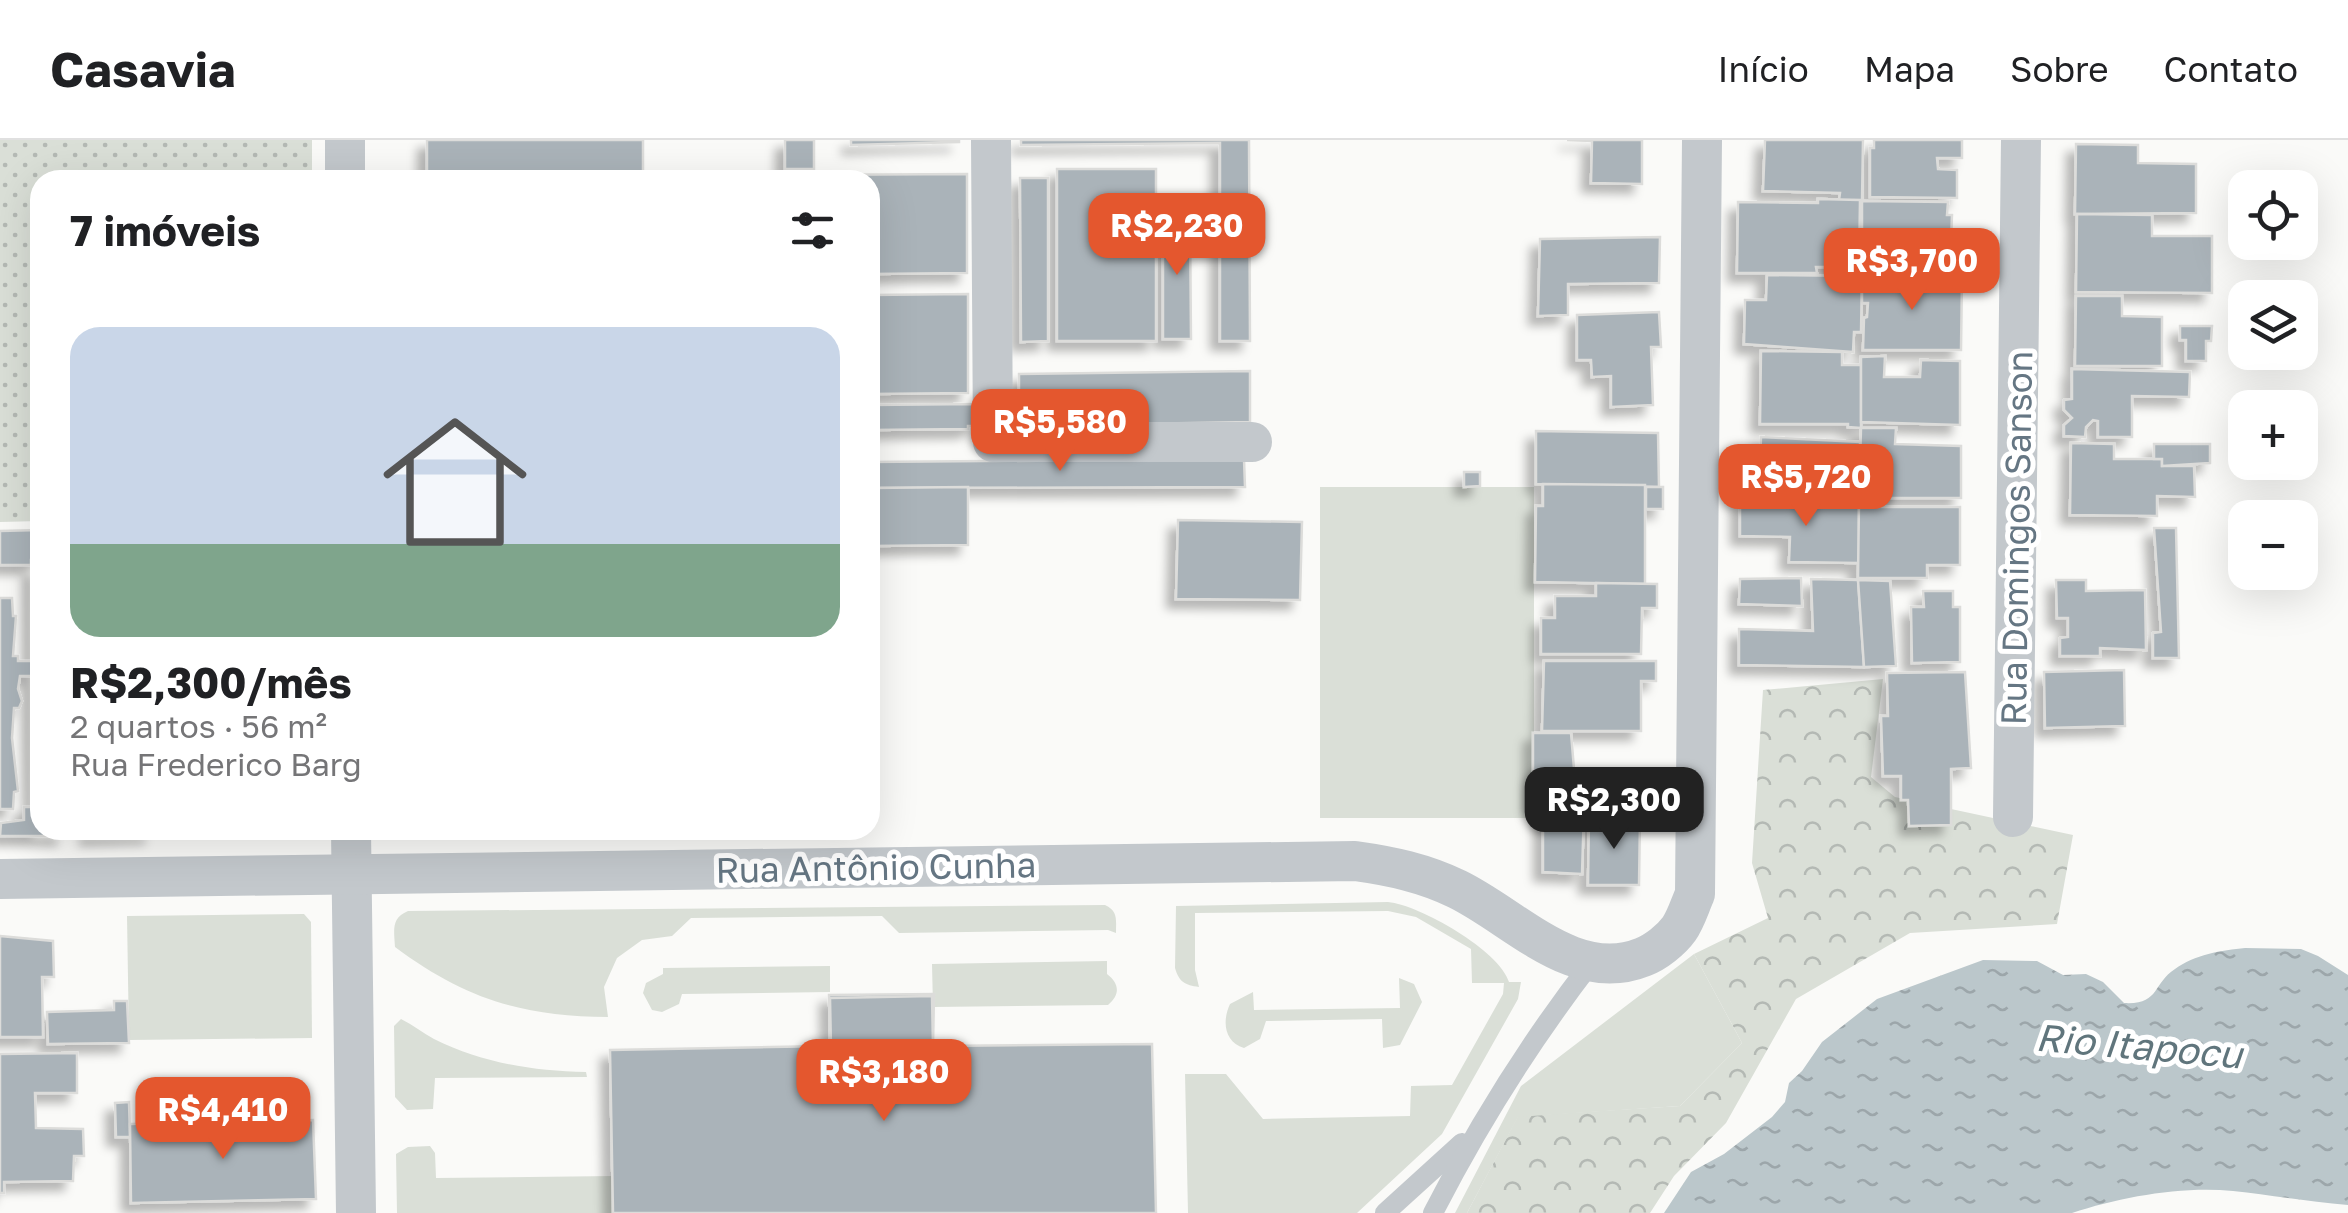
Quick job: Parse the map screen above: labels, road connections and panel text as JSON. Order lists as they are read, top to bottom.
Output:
{
  "streets": {
    "street": ["Rua Domingos Sanson", "Rua Antônio Cunha"]
  },
  "water": ["Rio Itapocu"],
  "page": {
    "header": "Casavia",
    "nav": [
      "Início",
      "Mapa",
      "Sobre",
      "Contato"
    ],
    "map_buttons": ["+", "−"],
    "heading": "7 imóveis",
    "price": [
      "R$2,230",
      "R$3,700",
      "R$5,580",
      "R$5,720",
      "R$2,300",
      "R$3,180",
      "R$4,410"
    ],
    "list": [
      {
        "name": "R$2,300/mês",
        "note": "2 quartos · 56 m² · Rua Frederico Barg"
      }
    ]
  }
}
